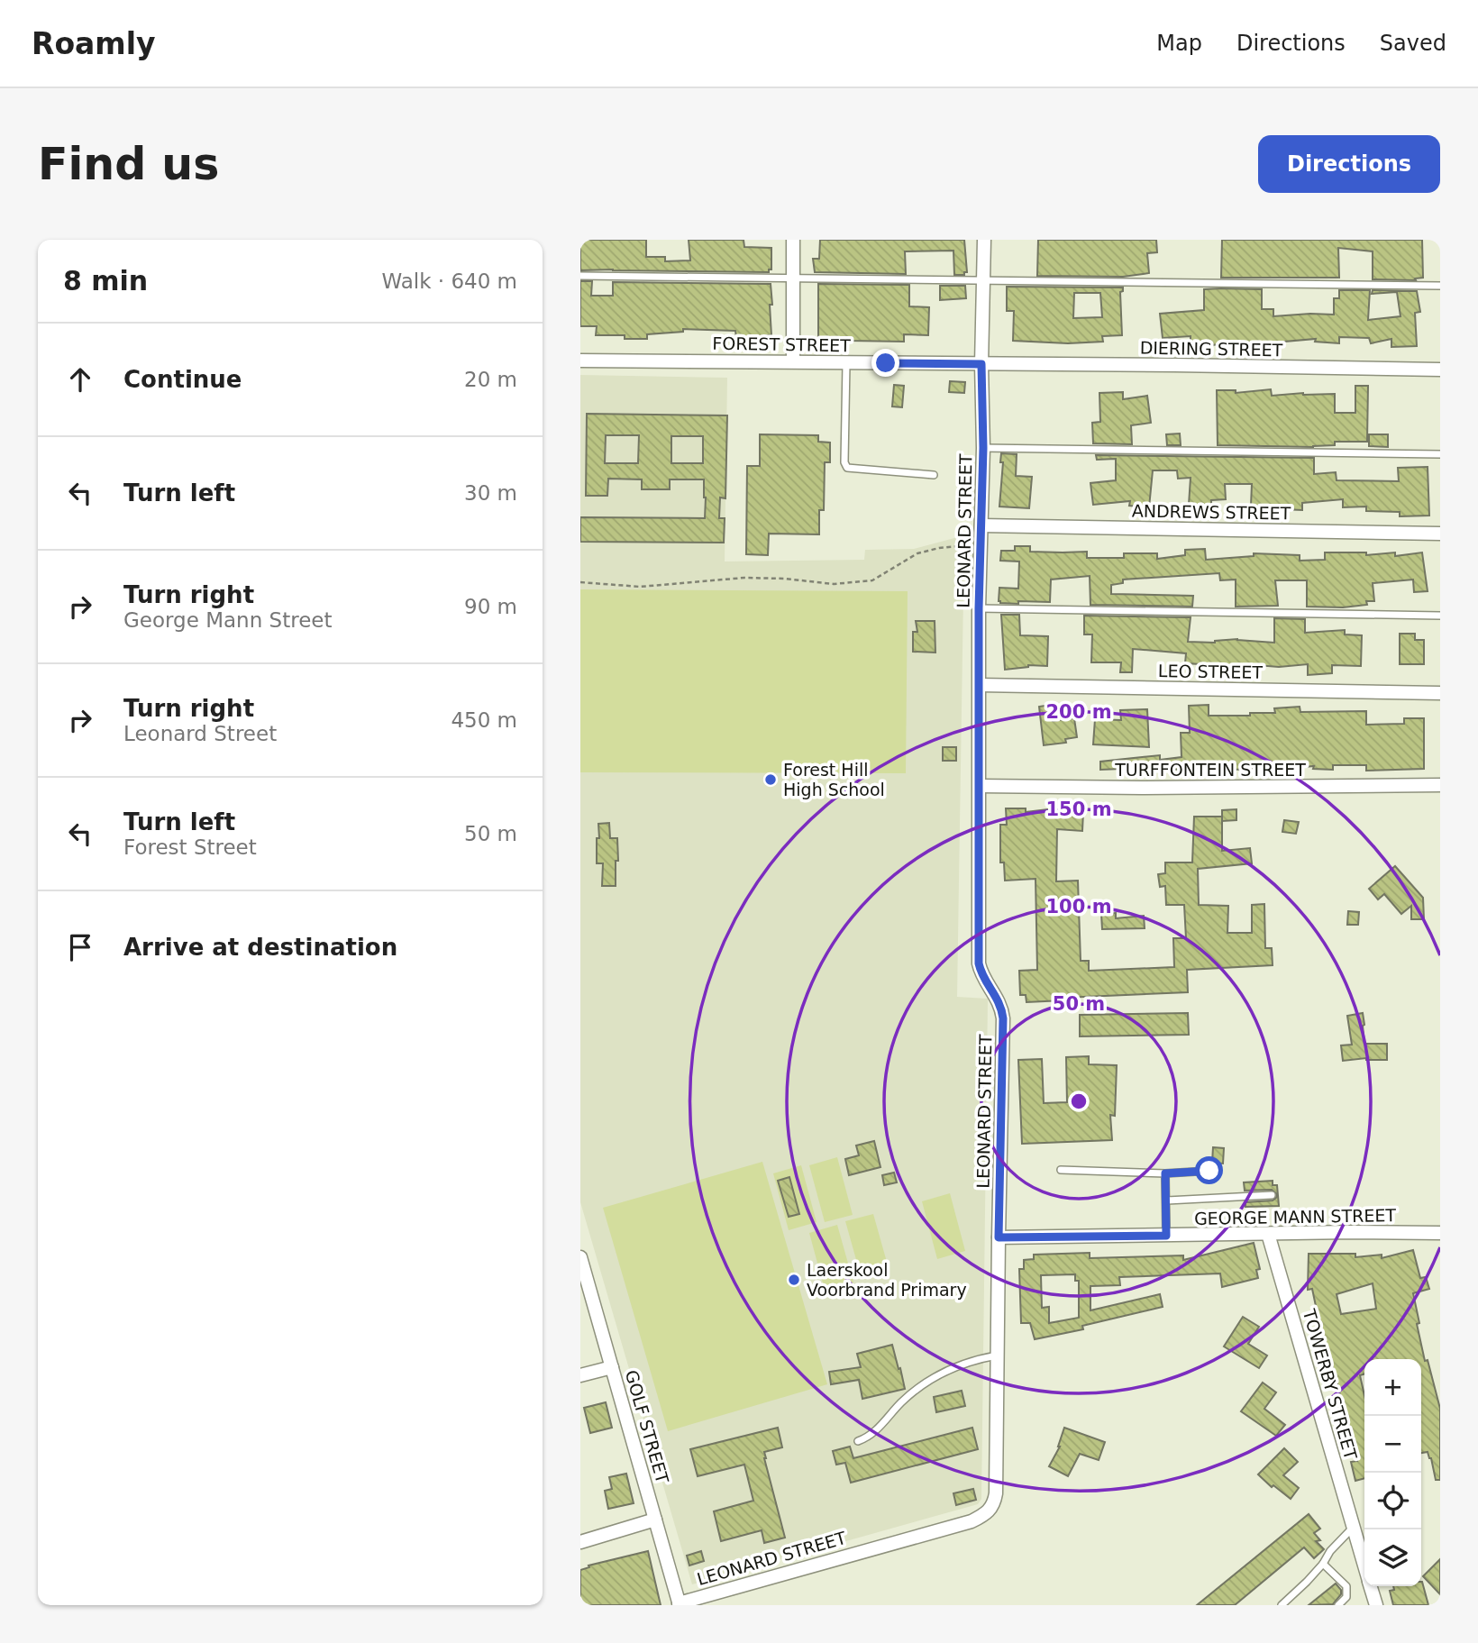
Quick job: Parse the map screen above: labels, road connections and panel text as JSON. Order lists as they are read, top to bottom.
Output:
{
  "streets": {
    "street": [
      "FOREST STREET",
      "DIERING STREET",
      "ANDREWS STREET",
      "LEONARD STREET",
      "LEO STREET",
      "TURFFONTEIN STREET",
      "GEORGE MANN STREET",
      "TOWERBY STREET",
      "GOLF STREET"
    ]
  },
  "crossings": [
    ["FOREST STREET", "DIERING STREET"],
    ["FOREST STREET", "LEONARD STREET"],
    ["DIERING STREET", "LEONARD STREET"],
    ["ANDREWS STREET", "LEONARD STREET"],
    ["LEONARD STREET", "LEO STREET"],
    ["LEONARD STREET", "TURFFONTEIN STREET"],
    ["LEONARD STREET", "GEORGE MANN STREET"],
    ["LEONARD STREET", "GOLF STREET"],
    ["GEORGE MANN STREET", "TOWERBY STREET"]
  ],
  "places": ["Forest Hill High School", "Laerskool Voorbrand Primary"],
  "page": {
    "header": "Roamly",
    "nav": ["Map", "Directions", "Saved"],
    "buttons": "Directions",
    "title": "Find us",
    "heading": ["8 min", "Walk · 640 m"],
    "list": [
      ["Continue", "20 m"],
      ["Turn left", "30 m"],
      ["Turn right", "George Mann Street", "90 m"],
      ["Turn right", "Leonard Street", "450 m"],
      ["Turn left", "Forest Street", "50 m"],
      "Arrive at destination"
    ],
    "map_buttons": ["+", "−"]
  },
  "rings": [
    "200 m",
    "150 m",
    "100 m",
    "50 m"
  ]
}
